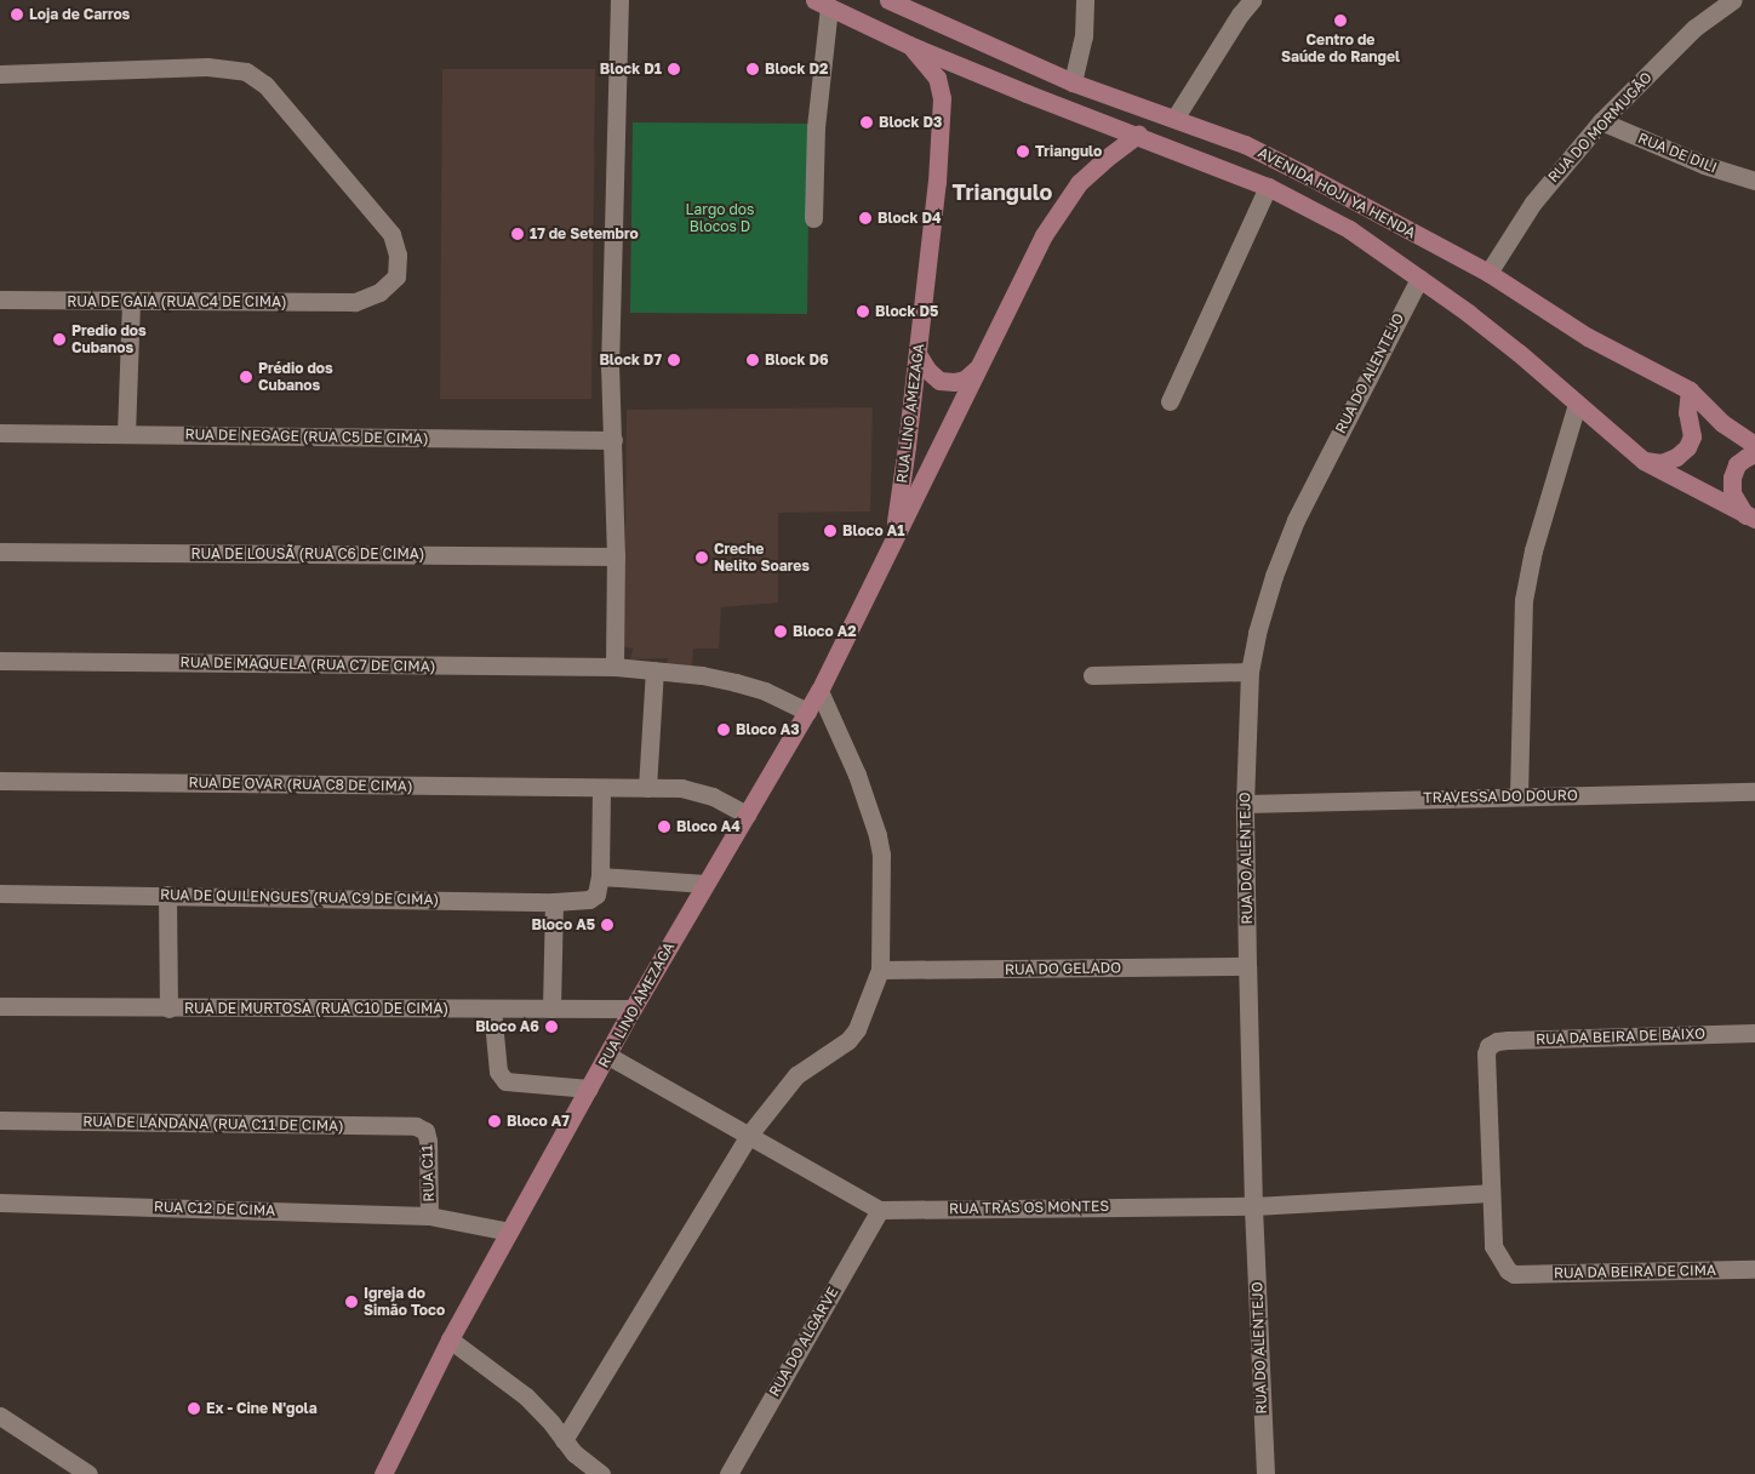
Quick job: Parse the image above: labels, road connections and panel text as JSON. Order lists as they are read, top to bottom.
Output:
{
  "streets": {
    "main road": ["AVENIDA HOJI YA HENDA", "RUA LINO AMEZAGA"],
    "street": [
      "RUA DO MORMUGÃO",
      "RUA DE DILI",
      "RUA DE GAIA (RUA C4 DE CIMA)",
      "RUA DO ALENTEJO",
      "RUA DE NEGAGE (RUA C5 DE CIMA)",
      "RUA DE LOUSÃ (RUA C6 DE CIMA)",
      "RUA DE MAQUELA (RUA C7 DE CIMA)",
      "RUA DE OVAR (RUA C8 DE CIMA)",
      "TRAVESSA DO DOURO",
      "RUA DE QUILENGUES (RUA C9 DE CIMA)",
      "RUA DO GELADO",
      "RUA DE MURTOSA (RUA C10 DE CIMA)",
      "RUA DA BEIRA DE BAIXO",
      "RUA DE LANDANA (RUA C11 DE CIMA)",
      "RUA C11",
      "RUA TRAS OS MONTES",
      "RUA C12 DE CIMA",
      "RUA DA BEIRA DE CIMA",
      "RUA DO ALGARVE"
    ]
  },
  "crossings": [
    ["RUA DO MORMUGÃO", "RUA DE DILI"],
    ["RUA DO MORMUGÃO", "AVENIDA HOJI YA HENDA"],
    ["AVENIDA HOJI YA HENDA", "RUA DO ALENTEJO"],
    ["AVENIDA HOJI YA HENDA", "RUA LINO AMEZAGA"],
    ["RUA DO ALENTEJO", "TRAVESSA DO DOURO"],
    ["RUA DO ALENTEJO", "RUA DO GELADO"],
    ["RUA DO ALENTEJO", "RUA TRAS OS MONTES"],
    ["RUA LINO AMEZAGA", "RUA DE MAQUELA (RUA C7 DE CIMA)"],
    ["RUA LINO AMEZAGA", "RUA DE OVAR (RUA C8 DE CIMA)"],
    ["RUA LINO AMEZAGA", "RUA DE QUILENGUES (RUA C9 DE CIMA)"],
    ["RUA LINO AMEZAGA", "RUA DE MURTOSA (RUA C10 DE CIMA)"],
    ["RUA LINO AMEZAGA", "RUA C12 DE CIMA"],
    ["RUA DA BEIRA DE BAIXO", "RUA TRAS OS MONTES"],
    ["RUA DA BEIRA DE BAIXO", "RUA DA BEIRA DE CIMA"],
    ["RUA DE LANDANA (RUA C11 DE CIMA)", "RUA C11"],
    ["RUA C11", "RUA C12 DE CIMA"],
    ["RUA TRAS OS MONTES", "RUA DA BEIRA DE CIMA"],
    ["RUA TRAS OS MONTES", "RUA DO ALGARVE"]
  ],
  "districts": ["Triangulo"],
  "parks": ["Largo dos Blocos D"],
  "places": [
    "Loja de Carros",
    "Centro de Saúde do Rangel",
    "Block D1",
    "Block D2",
    "Block D3",
    "Triangulo",
    "Block D4",
    "17 de Setembro",
    "Block D5",
    "Predio dos Cubanos",
    "Block D7",
    "Block D6",
    "Prédio dos Cubanos",
    "Bloco A1",
    "Creche Nelito Soares",
    "Bloco A2",
    "Bloco A3",
    "Bloco A4",
    "Bloco A5",
    "Bloco A6",
    "Bloco A7",
    "Igreja do Simão Toco",
    "Ex - Cine N'gola"
  ]
}
